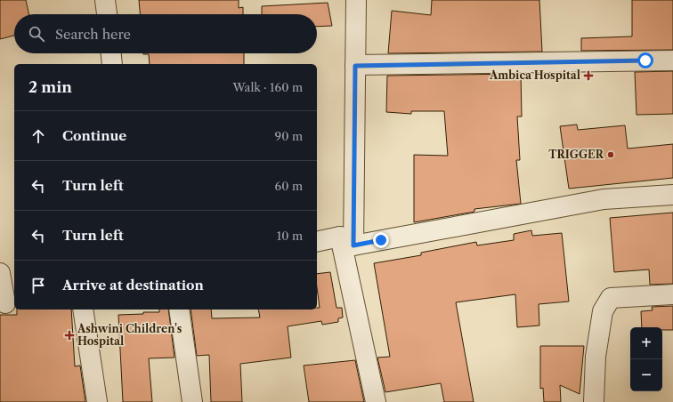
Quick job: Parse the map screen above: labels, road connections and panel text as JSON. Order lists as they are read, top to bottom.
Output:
{
  "places": {
    "health": ["Ambica Hospital", "Ashwini Children's Hospital"],
    "other": ["TRIGGER"]
  },
  "page": {
    "search": "Search here",
    "heading": ["2 min", "Walk · 160 m"],
    "list": [
      ["Continue", "90 m"],
      ["Turn left", "60 m"],
      ["Turn left", "10 m"],
      "Arrive at destination"
    ],
    "map_buttons": ["+", "−"]
  }
}
